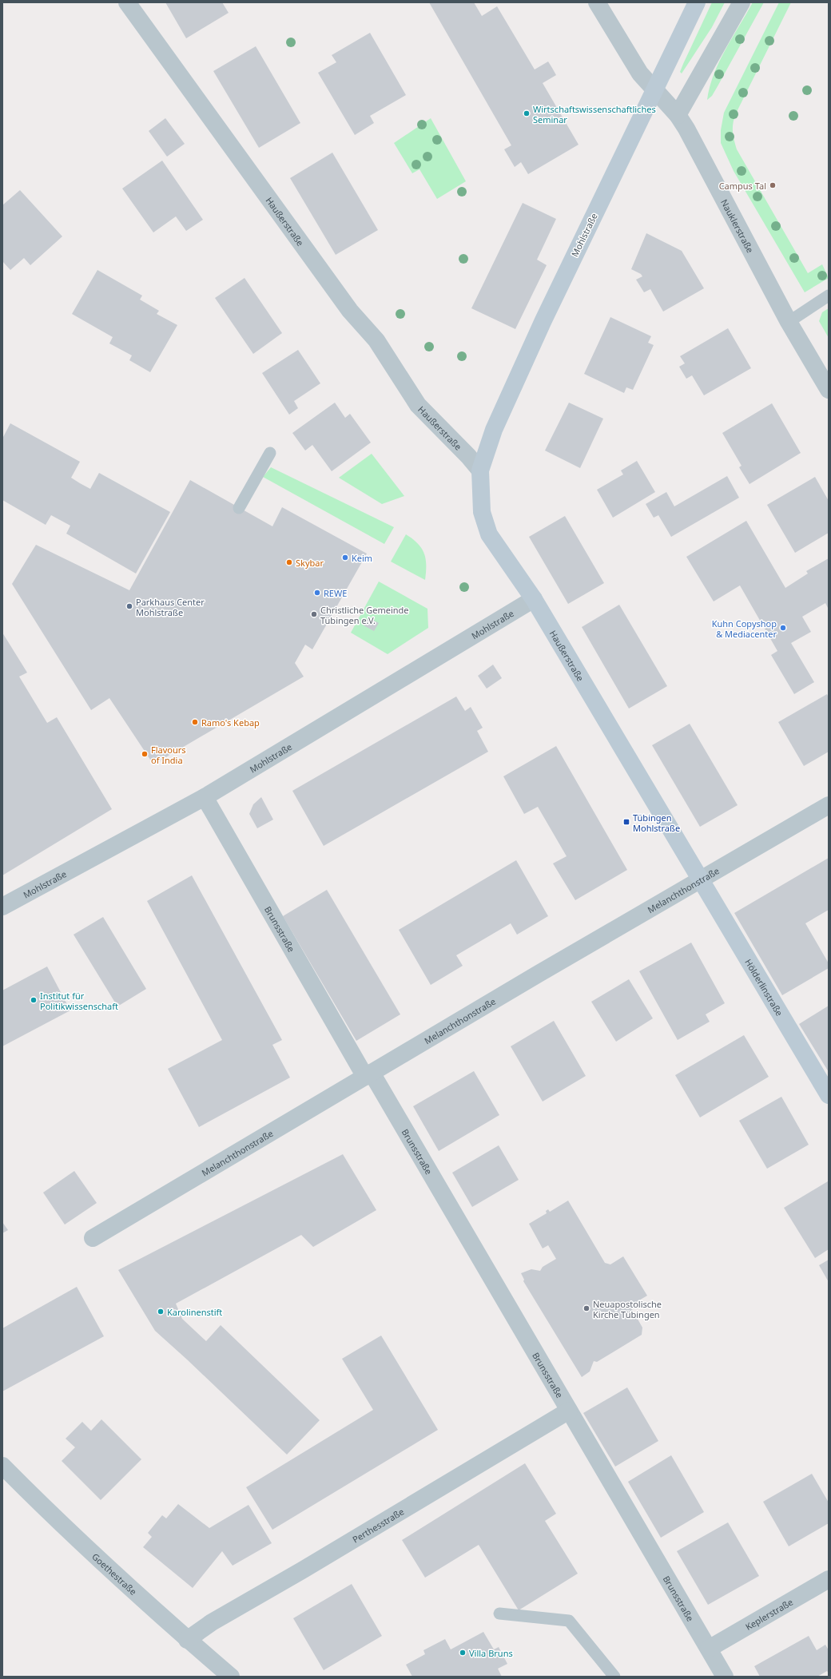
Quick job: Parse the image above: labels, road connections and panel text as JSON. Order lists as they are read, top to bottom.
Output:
{
  "streets": {
    "main road": ["Haußerstraße", "Mohlstraße", "Hölderlinstraße"],
    "street": [
      "Nauklerstraße",
      "Melanchthonstraße",
      "Brunsstraße",
      "Perthesstraße",
      "Goethestraße",
      "Keplerstraße"
    ]
  },
  "crossings": [
    ["Haußerstraße", "Mohlstraße"],
    ["Haußerstraße", "Melanchthonstraße"],
    ["Haußerstraße", "Hölderlinstraße"],
    ["Nauklerstraße", "Mohlstraße"],
    ["Mohlstraße", "Brunsstraße"],
    ["Melanchthonstraße", "Brunsstraße"],
    ["Melanchthonstraße", "Hölderlinstraße"],
    ["Brunsstraße", "Perthesstraße"],
    ["Brunsstraße", "Keplerstraße"],
    ["Perthesstraße", "Goethestraße"]
  ],
  "places": {
    "other": [
      "Wirtschaftswissenschaftliches Seminar",
      "Campus Tal",
      "Keim",
      "Skybar",
      "REWE",
      "Parkhaus Center Mohlstraße",
      "Christliche Gemeinde Tübingen e.V.",
      "Kuhn Copyshop & Mediacenter",
      "Ramo's Kebap",
      "Flavours of India",
      "Institut für Politikwissenschaft",
      "Neuapostolische Kirche Tübingen",
      "Karolinenstift",
      "Villa Bruns"
    ],
    "transit": ["Tübingen Mohlstraße"]
  }
}
